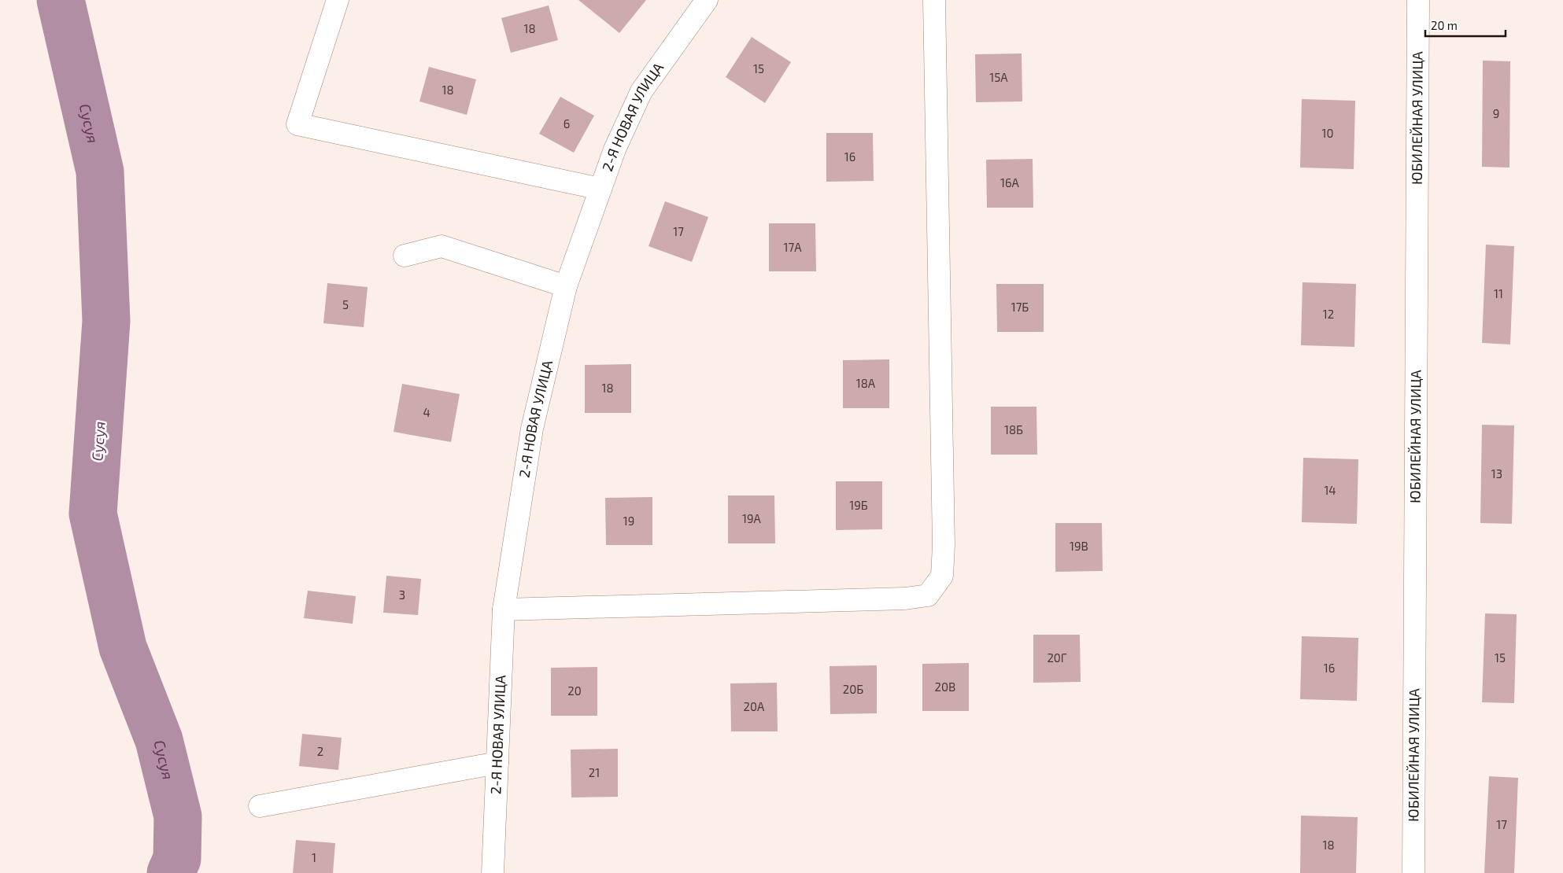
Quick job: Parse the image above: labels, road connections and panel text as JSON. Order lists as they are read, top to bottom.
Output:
{
  "streets": {
    "street": ["2-Я НОВАЯ УЛИЦА", "ЮБИЛЕЙНАЯ УЛИЦА"]
  },
  "water": ["Сусуя"],
  "house_numbers": [
    "18",
    "15",
    "15А",
    "18",
    "9",
    "6",
    "10",
    "16",
    "16А",
    "17",
    "17А",
    "11",
    "5",
    "17Б",
    "12",
    "18А",
    "18",
    "4",
    "18Б",
    "13",
    "14",
    "19Б",
    "19А",
    "19",
    "19В",
    "3",
    "20Г",
    "15",
    "16",
    "20В",
    "20Б",
    "20",
    "20А",
    "2",
    "21",
    "17",
    "18",
    "1"
  ],
  "scale_bar": "20 m"
}
